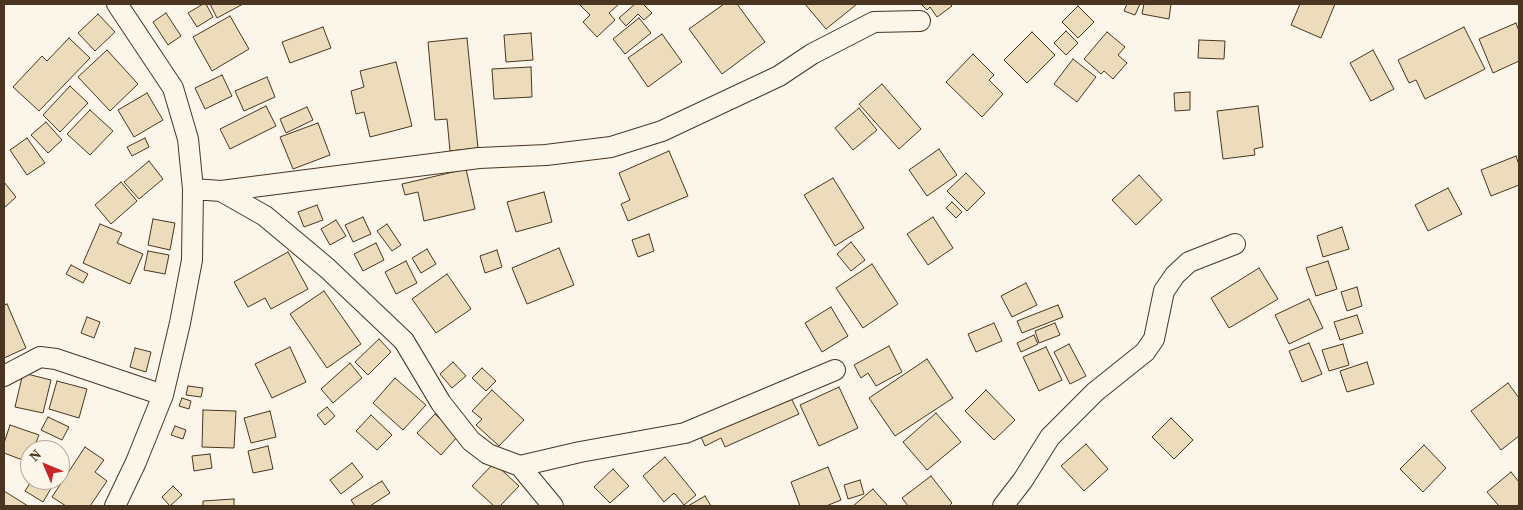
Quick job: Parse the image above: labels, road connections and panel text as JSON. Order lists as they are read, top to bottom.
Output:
{
  "north": "top left"
}
